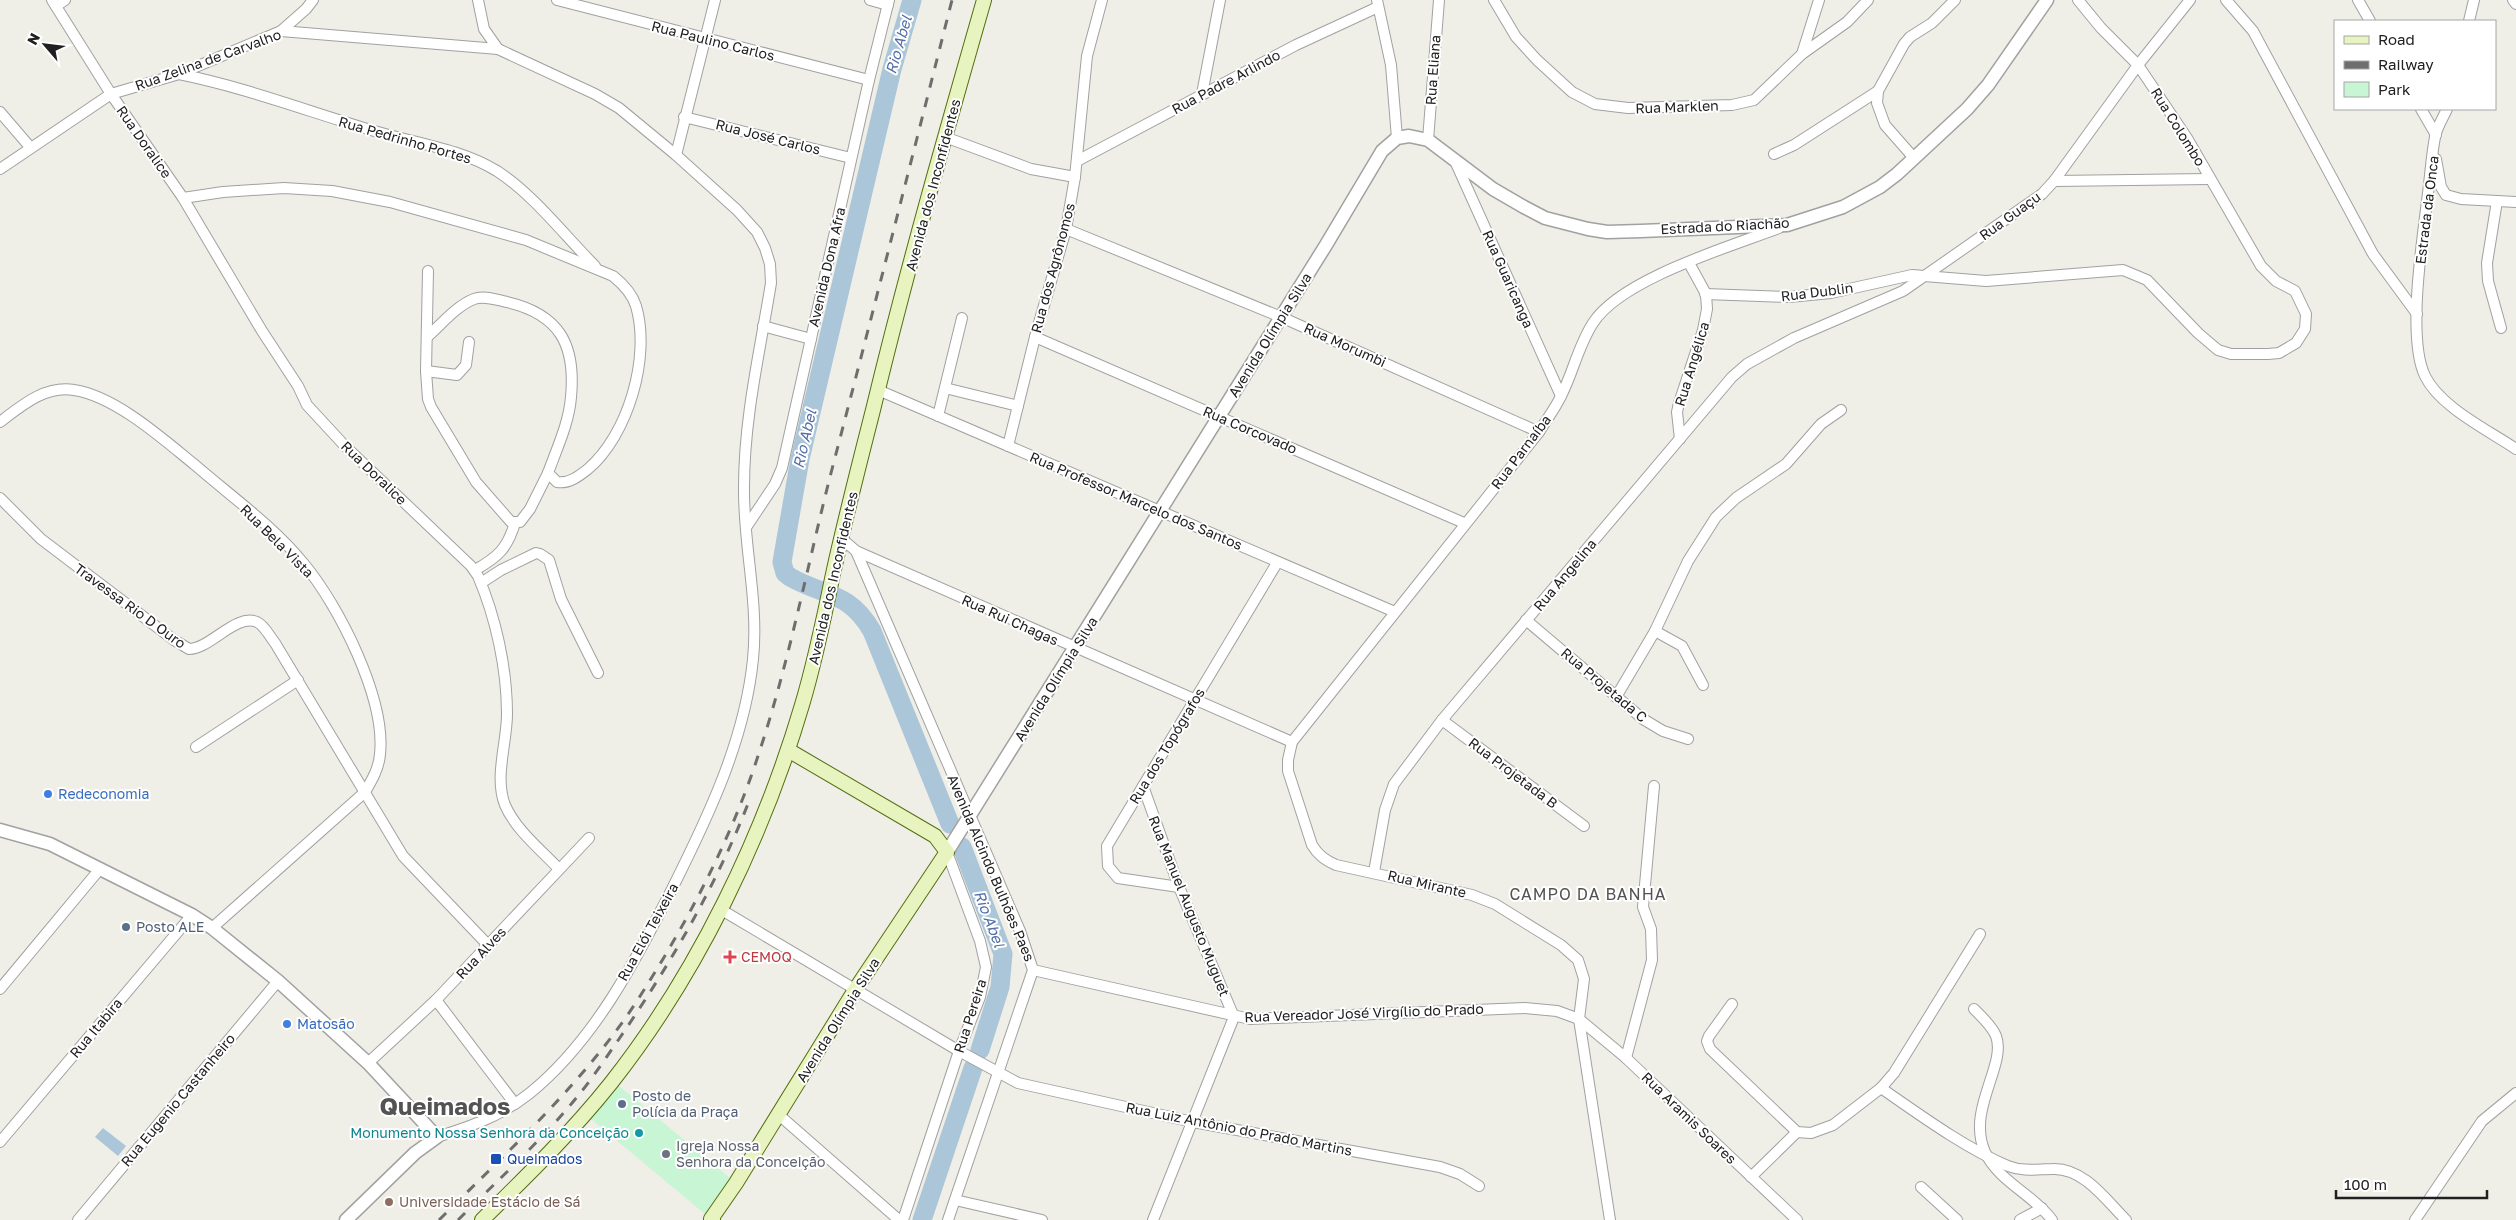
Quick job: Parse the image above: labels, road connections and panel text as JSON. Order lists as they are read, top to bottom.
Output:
{
  "streets": {
    "main road": ["Avenida dos Inconfidentes", "Avenida Olímpia Silva", "Rua Pereira"],
    "street": [
      "Rua Paulino Carlos",
      "Rua Zelina de Carvalho",
      "Rua Eliana",
      "Rua Padre Arlindo",
      "Rua Marklen",
      "Rua Colombo",
      "Rua José Carlos",
      "Rua Pedrinho Portes",
      "Rua Doralice",
      "Estrada da Onca",
      "Rua Guaçu",
      "Estrada do Riachão",
      "Avenida Dona Afra",
      "Rua dos Agrônomos",
      "Rua Guaricanga",
      "Rua Dublin",
      "Rua Morumbi",
      "Rua Angélica",
      "Rua Corcovado",
      "Rua Parnaíba",
      "Rua Professor Marcelo dos Santos",
      "Rua Bela Vista",
      "Rua Angelina",
      "Travessa Rio D Ouro",
      "Rua Rui Chagas",
      "Rua Projetada C",
      "Rua dos Topógrafos",
      "Rua Projetada B",
      "Avenida Alcindo Bulhões Paes",
      "Rua Mirante",
      "Rua Manuel Augusto Muguet",
      "Rua Elói Teixeira",
      "Rua Alves",
      "Rua Vereador José Virgílio do Prado",
      "Rua Itabira",
      "Rua Eugenio Castanheiro",
      "Rua Aramis Soares",
      "Rua Luiz Antônio do Prado Martins"
    ]
  },
  "crossings": [
    ["Rua Paulino Carlos", "Avenida Dona Afra"],
    ["Rua Zelina de Carvalho", "Rua Pedrinho Portes"],
    ["Rua Zelina de Carvalho", "Rua Doralice"],
    ["Rua Zelina de Carvalho", "Rua Elói Teixeira"],
    ["Rua Eliana", "Estrada do Riachão"],
    ["Rua Padre Arlindo", "Rua dos Agrônomos"],
    ["Rua Colombo", "Rua Guaçu"],
    ["Rua Colombo", "Rua Dublin"],
    ["Rua José Carlos", "Avenida Dona Afra"],
    ["Rua Doralice", "Rua Alves"],
    ["Avenida dos Inconfidentes", "Rua Professor Marcelo dos Santos"],
    ["Avenida dos Inconfidentes", "Rua Rui Chagas"],
    ["Avenida dos Inconfidentes", "Rua Pereira"],
    ["Avenida dos Inconfidentes", "Rua Luiz Antônio do Prado Martins"],
    ["Rua Guaçu", "Rua Dublin"],
    ["Rua Guaçu", "Rua Angelina"],
    ["Estrada do Riachão", "Rua Guaricanga"],
    ["Estrada do Riachão", "Rua Parnaíba"],
    ["Avenida Dona Afra", "Rua Elói Teixeira"],
    ["Rua dos Agrônomos", "Rua Morumbi"],
    ["Rua dos Agrônomos", "Rua Corcovado"],
    ["Rua dos Agrônomos", "Rua Professor Marcelo dos Santos"],
    ["Rua Guaricanga", "Rua Parnaíba"],
    ["Rua Dublin", "Rua Angélica"],
    ["Avenida Olímpia Silva", "Rua Morumbi"],
    ["Avenida Olímpia Silva", "Rua Corcovado"],
    ["Avenida Olímpia Silva", "Rua Professor Marcelo dos Santos"],
    ["Avenida Olímpia Silva", "Rua Rui Chagas"],
    ["Avenida Olímpia Silva", "Avenida Alcindo Bulhões Paes"],
    ["Avenida Olímpia Silva", "Rua Pereira"],
    ["Avenida Olímpia Silva", "Rua Luiz Antônio do Prado Martins"],
    ["Rua Morumbi", "Rua Parnaíba"],
    ["Rua Angélica", "Rua Parnaíba"],
    ["Rua Angélica", "Rua Angelina"],
    ["Rua Corcovado", "Rua Parnaíba"],
    ["Rua Parnaíba", "Rua Professor Marcelo dos Santos"],
    ["Rua Parnaíba", "Rua Rui Chagas"],
    ["Rua Parnaíba", "Rua Mirante"],
    ["Rua Professor Marcelo dos Santos", "Rua dos Topógrafos"],
    ["Rua Bela Vista", "Travessa Rio D Ouro"],
    ["Rua Angelina", "Rua Projetada C"],
    ["Rua Angelina", "Rua Projetada B"],
    ["Rua Angelina", "Rua Mirante"],
    ["Travessa Rio D Ouro", "Rua Alves"],
    ["Rua Rui Chagas", "Rua dos Topógrafos"],
    ["Rua Rui Chagas", "Avenida Alcindo Bulhões Paes"],
    ["Rua Rui Chagas", "Rua Mirante"],
    ["Rua dos Topógrafos", "Rua Manuel Augusto Muguet"],
    ["Avenida Alcindo Bulhões Paes", "Rua Vereador José Virgílio do Prado"],
    ["Avenida Alcindo Bulhões Paes", "Rua Luiz Antônio do Prado Martins"],
    ["Rua Mirante", "Rua Vereador José Virgílio do Prado"],
    ["Rua Mirante", "Rua Aramis Soares"],
    ["Rua Manuel Augusto Muguet", "Rua Vereador José Virgílio do Prado"],
    ["Rua Vereador José Virgílio do Prado", "Rua Aramis Soares"],
    ["Rua Pereira", "Rua Luiz Antônio do Prado Martins"]
  ],
  "districts": ["CAMPO DA BANHA", "Queimados"],
  "water": ["Rio Abel"],
  "places": {
    "other": [
      "Redeconomia",
      "Posto ALE",
      "Matosão",
      "Posto de Polícia da Praça",
      "Monumento Nossa Senhora da Conceição",
      "Igreja Nossa Senhora da Conceição",
      "Universidade Estácio de Sá"
    ],
    "health": ["CEMOQ"],
    "transit": ["Queimados"]
  },
  "legend": ["Road", "Railway", "Park"],
  "scale_bar": "100 m",
  "north": "top left"
}
